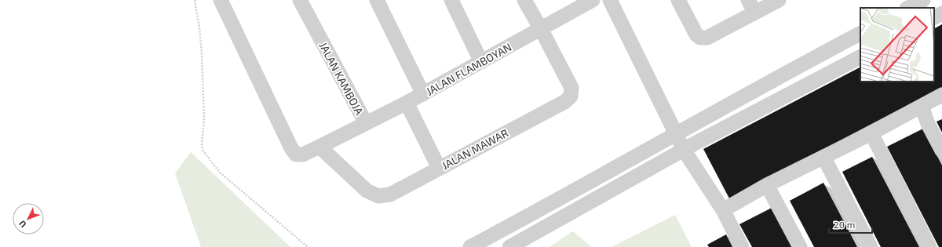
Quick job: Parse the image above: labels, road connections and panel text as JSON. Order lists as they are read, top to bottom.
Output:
{
  "streets": {
    "street": ["JALAN FLAMBOYAN", "JALAN KAMBOJA", "JALAN MAWAR"]
  },
  "crossings": [
    ["JALAN FLAMBOYAN", "JALAN KAMBOJA"],
    ["JALAN FLAMBOYAN", "JALAN MAWAR"],
    ["JALAN KAMBOJA", "JALAN MAWAR"]
  ],
  "scale_bar": "20 m",
  "north": "bottom left"
}
